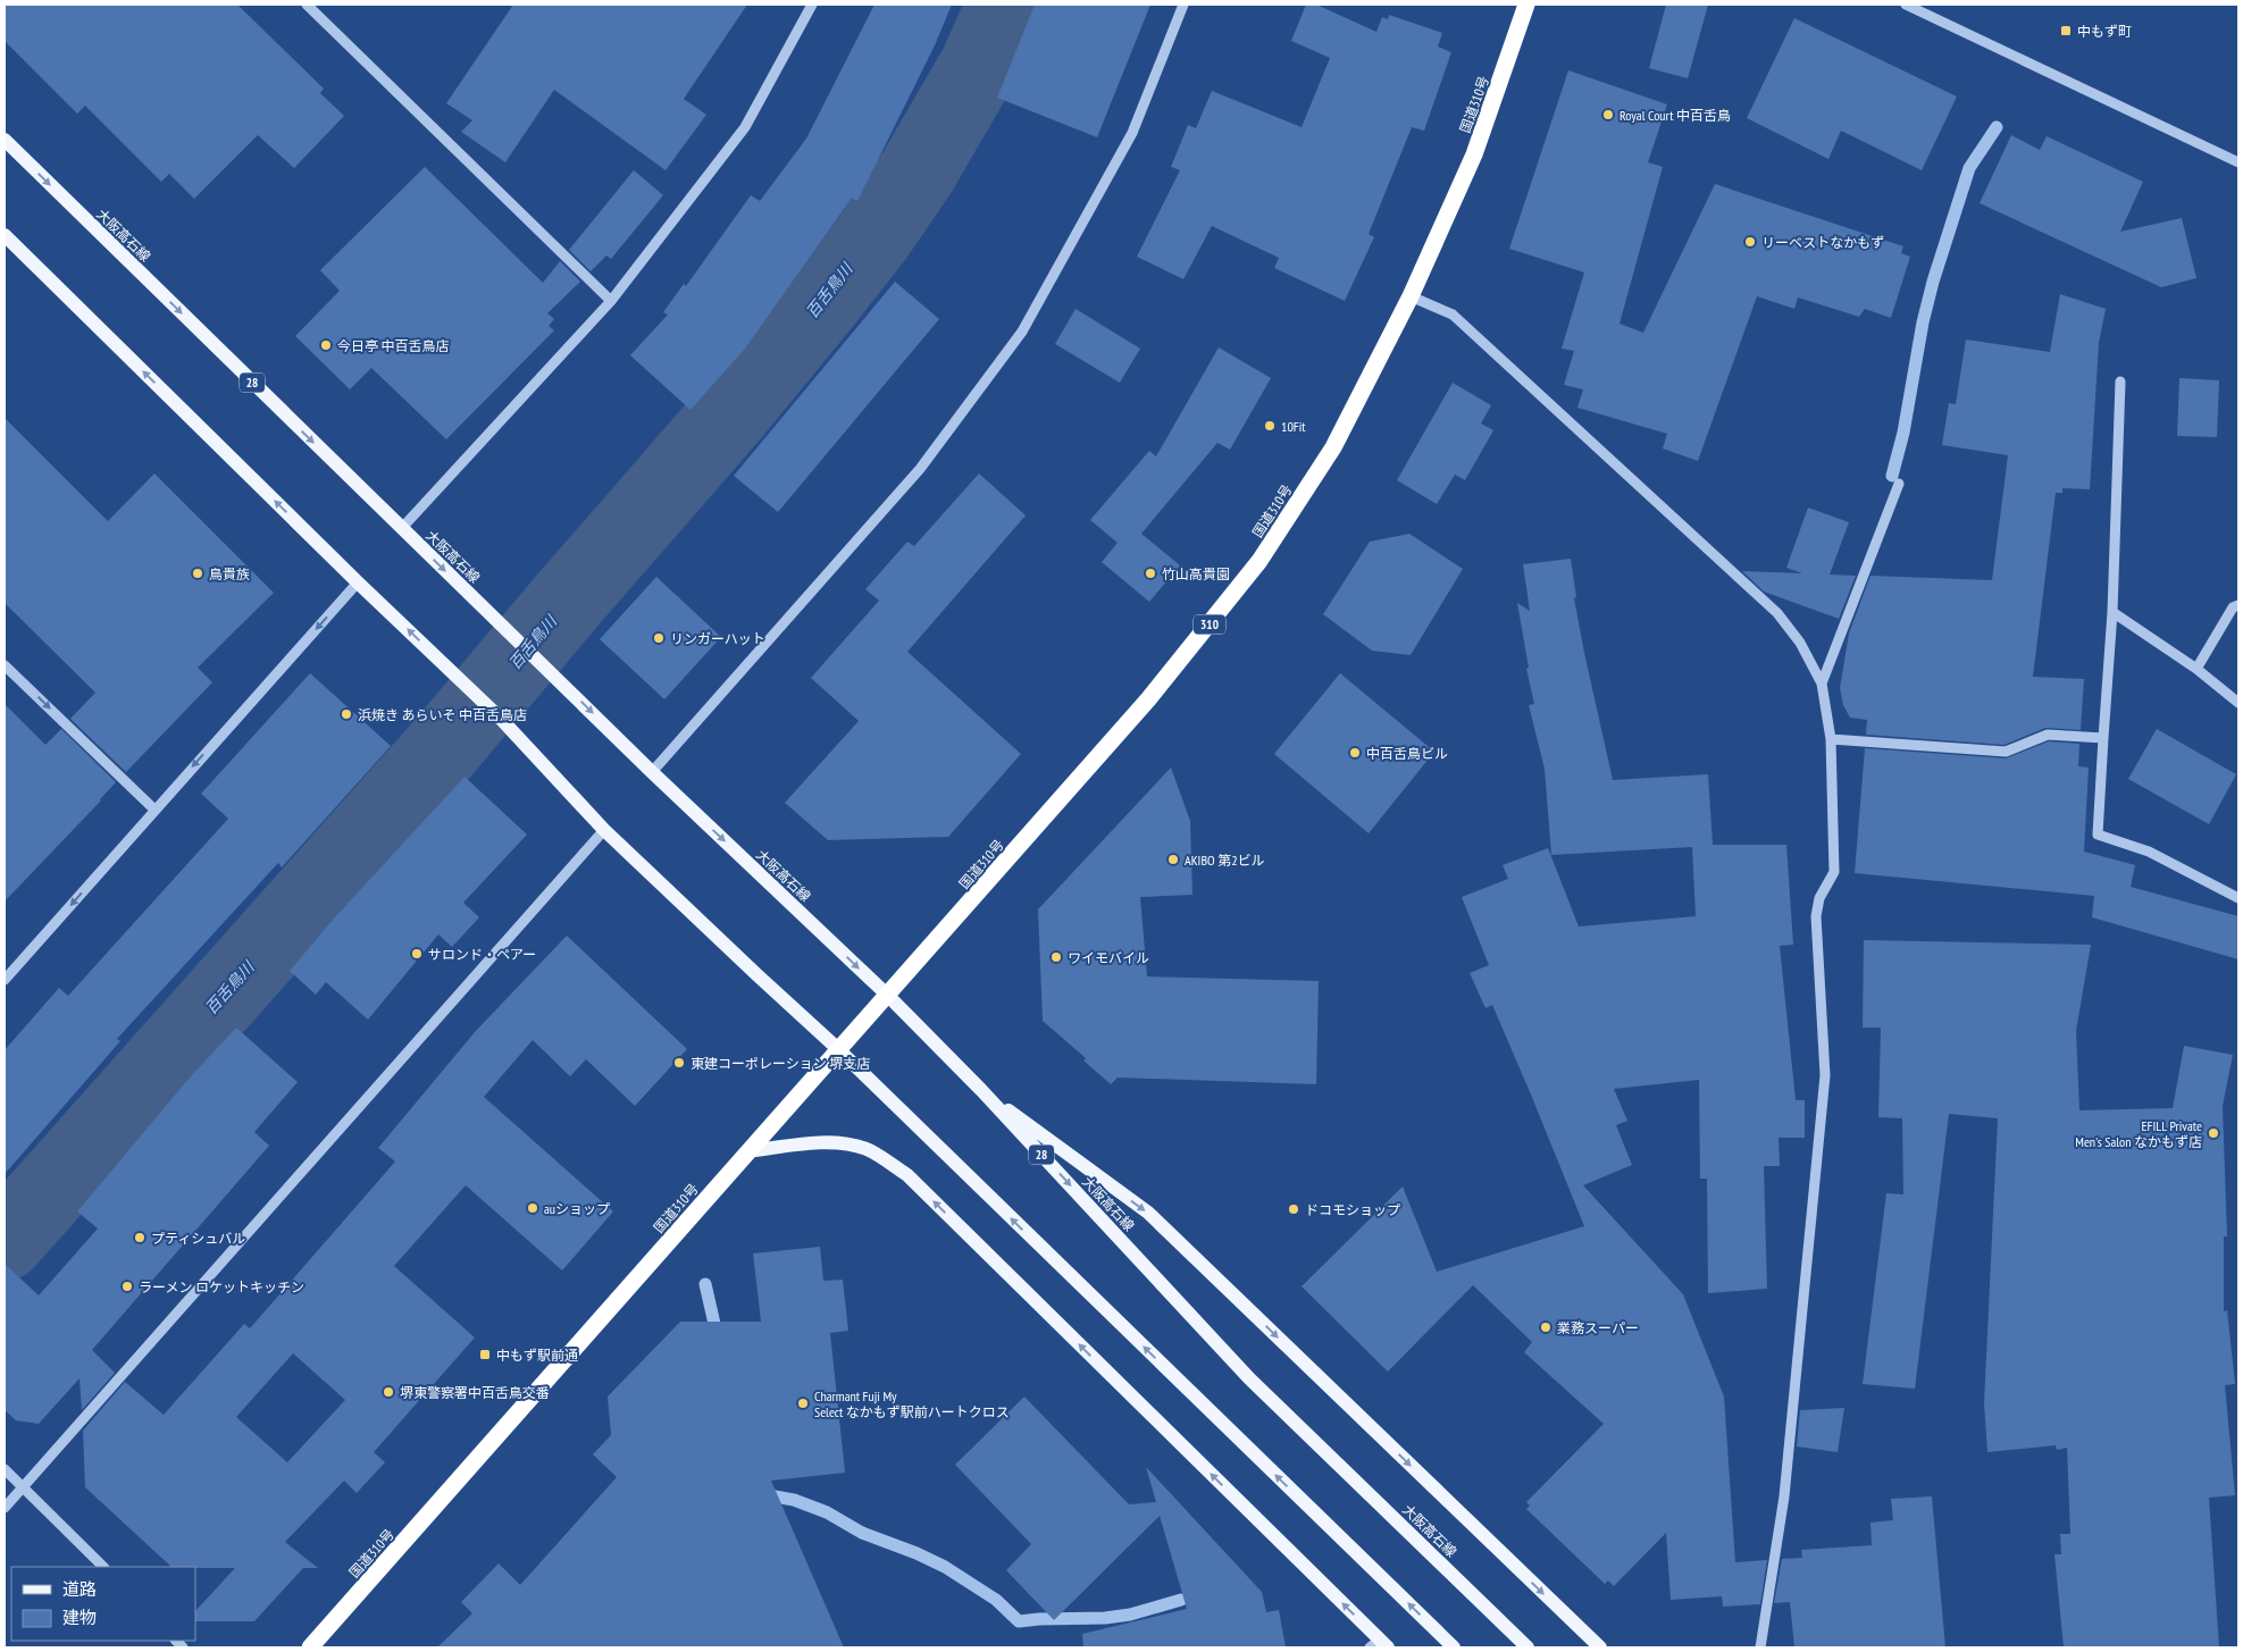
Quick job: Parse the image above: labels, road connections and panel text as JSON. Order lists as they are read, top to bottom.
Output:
{
  "streets": {
    "highway": ["国道310号", "310"],
    "main road": ["大阪高石線", "28"]
  },
  "crossings": [
    ["国道310号", "大阪高石線"]
  ],
  "water": ["百舌鳥川"],
  "places": {
    "transit": ["中もず町", "中もず駅前通"],
    "other": [
      "Royal Court 中百舌鳥",
      "リーベストなかもず",
      "今日亭 中百舌鳥店",
      "10Fit",
      "鳥貴族",
      "竹山高貴園",
      "リンガーハット",
      "浜焼き あらいそ 中百舌鳥店",
      "中百舌鳥ビル",
      "AKIBO 第2ビル",
      "サロンド・ペアー",
      "ワイモバイル",
      "東建コーポレーション 堺支店",
      "EFILL Private Men's Salon なかもず店",
      "auショップ",
      "ドコモショップ",
      "プティシュバル",
      "ラーメン ロケットキッチン",
      "業務スーパー",
      "堺東警察署中百舌鳥交番",
      "Charmant Fuji My Select なかもず駅前ハートクロス"
    ]
  },
  "legend": ["道路", "建物"]
}
